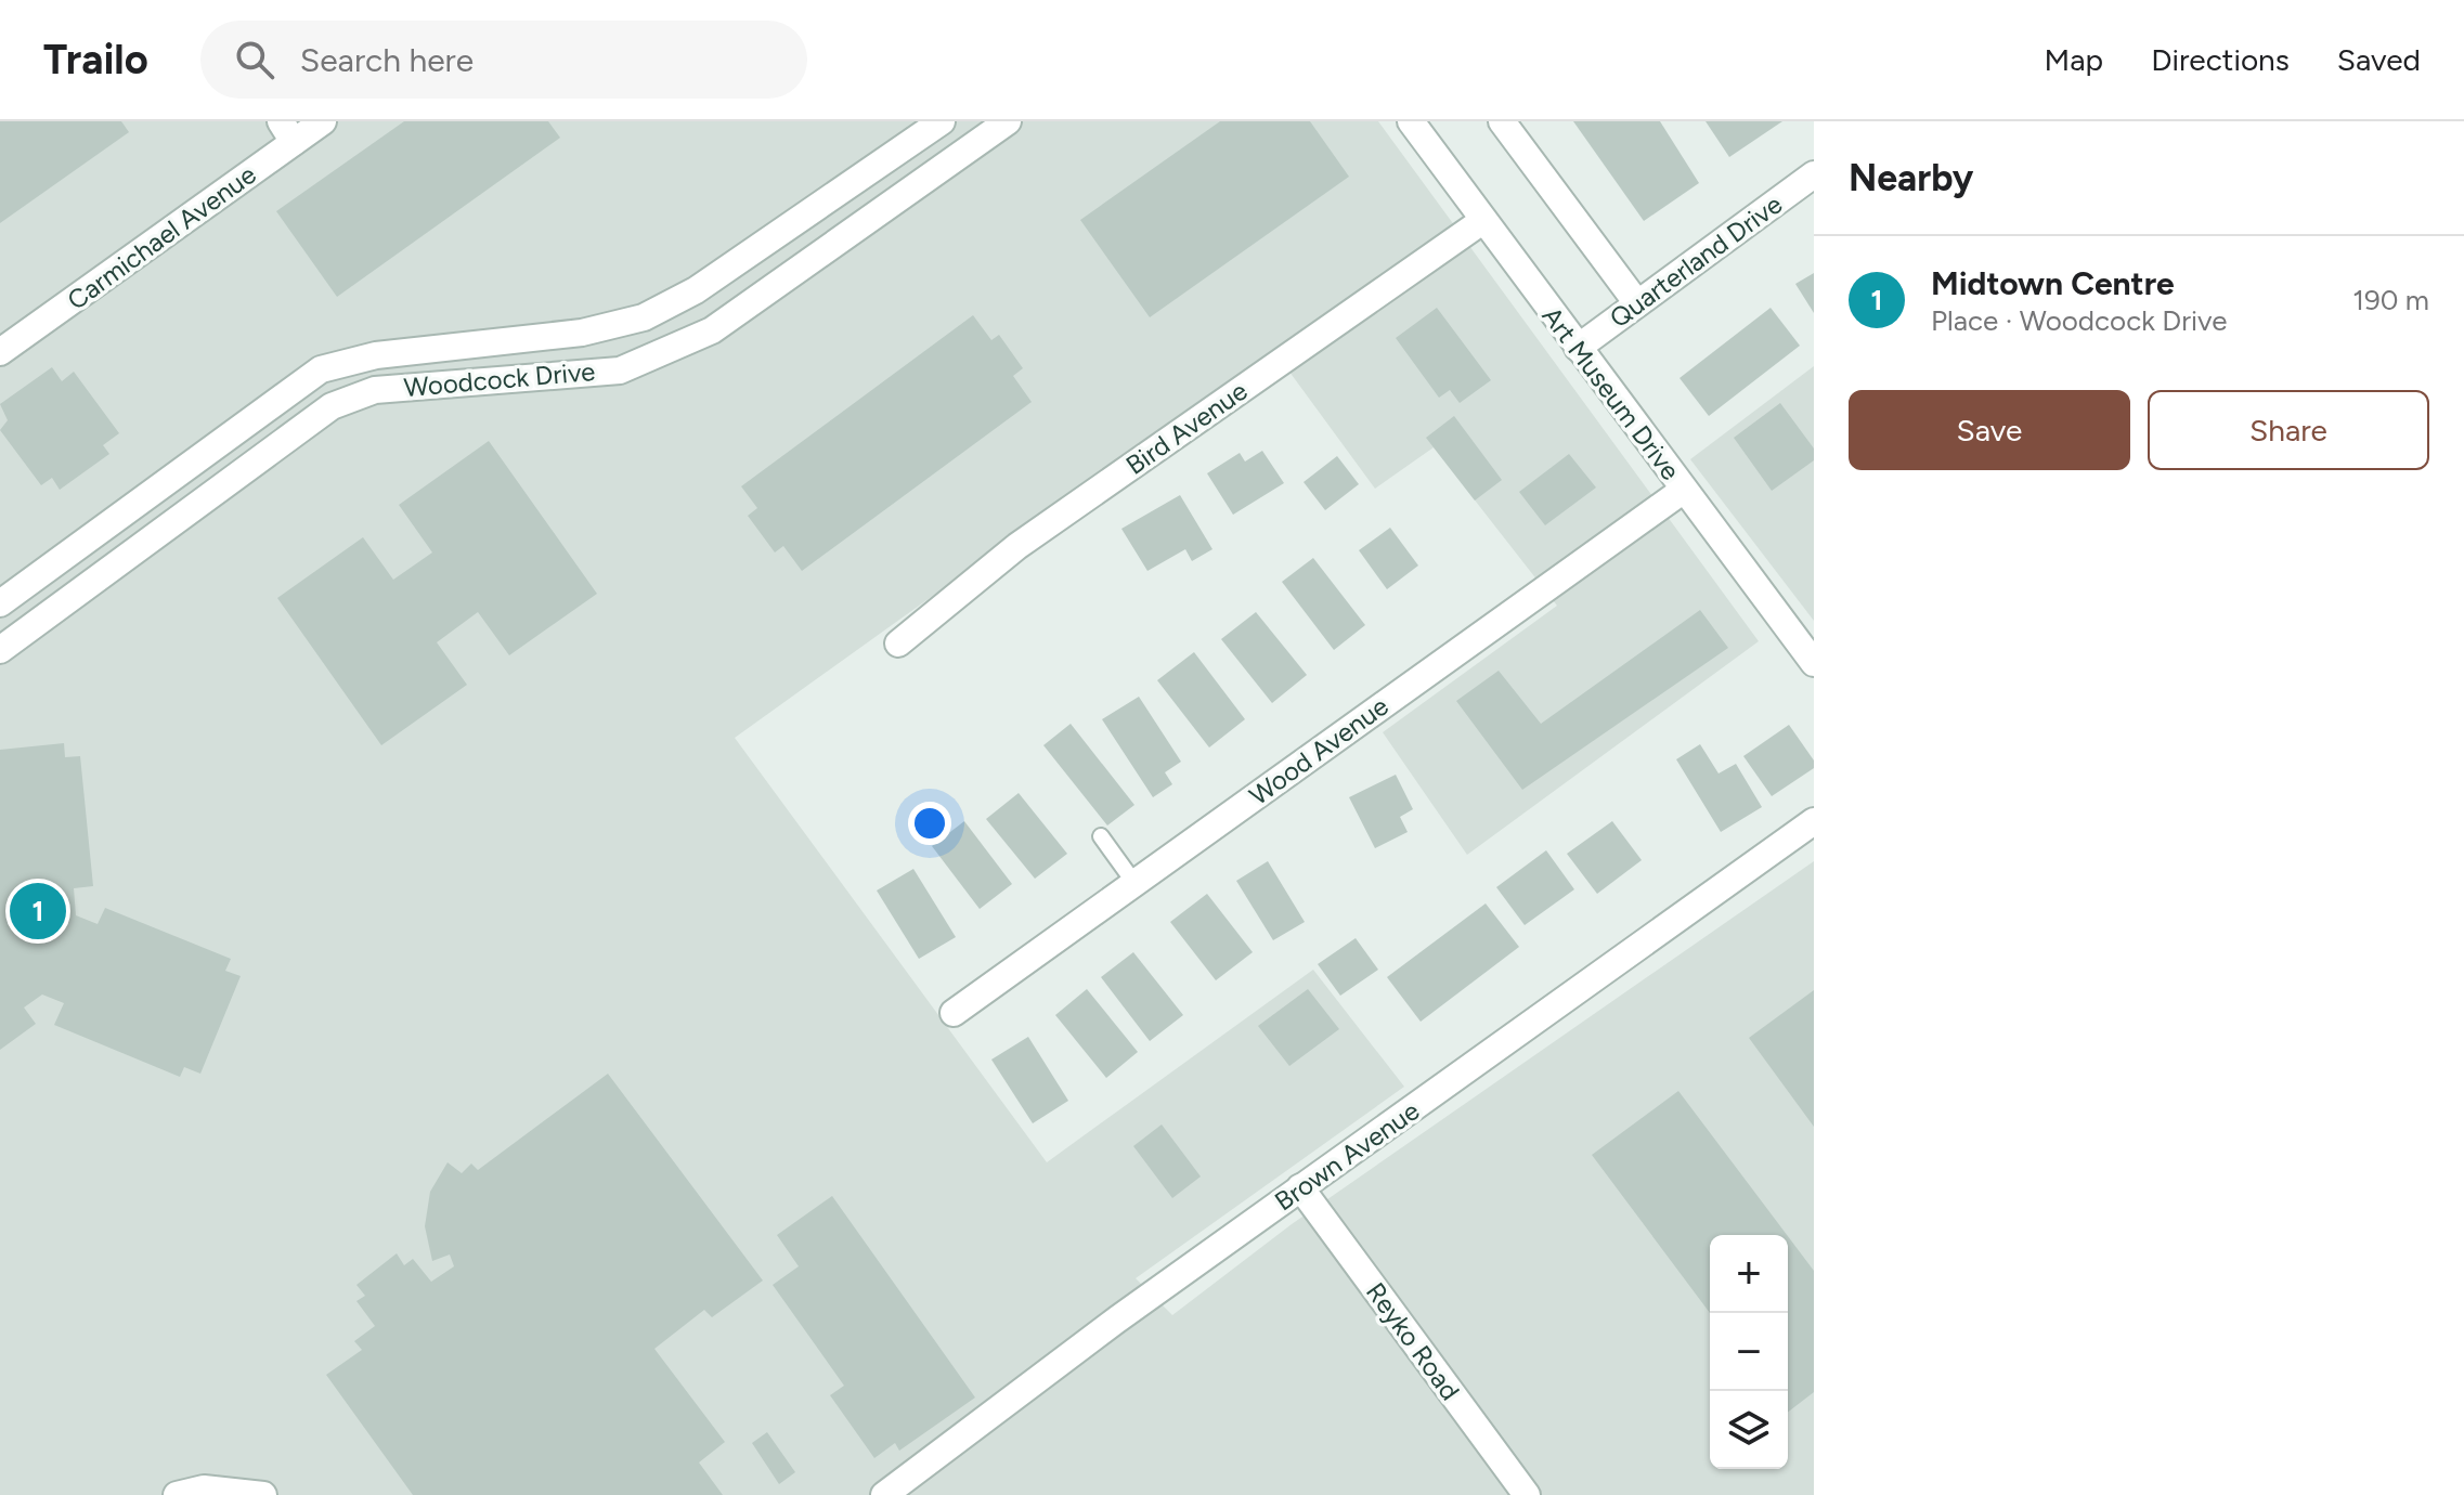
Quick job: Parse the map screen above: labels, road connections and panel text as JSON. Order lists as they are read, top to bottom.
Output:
{
  "streets": {
    "street": [
      "Carmichael Avenue",
      "Quarterland Drive",
      "Woodcock Drive",
      "Art Museum Drive",
      "Bird Avenue",
      "Wood Avenue",
      "Brown Avenue",
      "Reyko Road"
    ]
  },
  "crossings": [
    ["Quarterland Drive", "Art Museum Drive"],
    ["Art Museum Drive", "Bird Avenue"],
    ["Art Museum Drive", "Wood Avenue"],
    ["Brown Avenue", "Reyko Road"]
  ],
  "page": {
    "header": "Trailo",
    "search": "Search here",
    "nav": ["Map", "Directions", "Saved"],
    "heading": "Nearby",
    "list": [
      {
        "mark": "1",
        "name": "Midtown Centre",
        "note": "Place · Woodcock Drive",
        "value": "190 m"
      }
    ],
    "buttons": ["Save", "Share"],
    "pins": "1",
    "map_buttons": ["+", "−"]
  }
}
